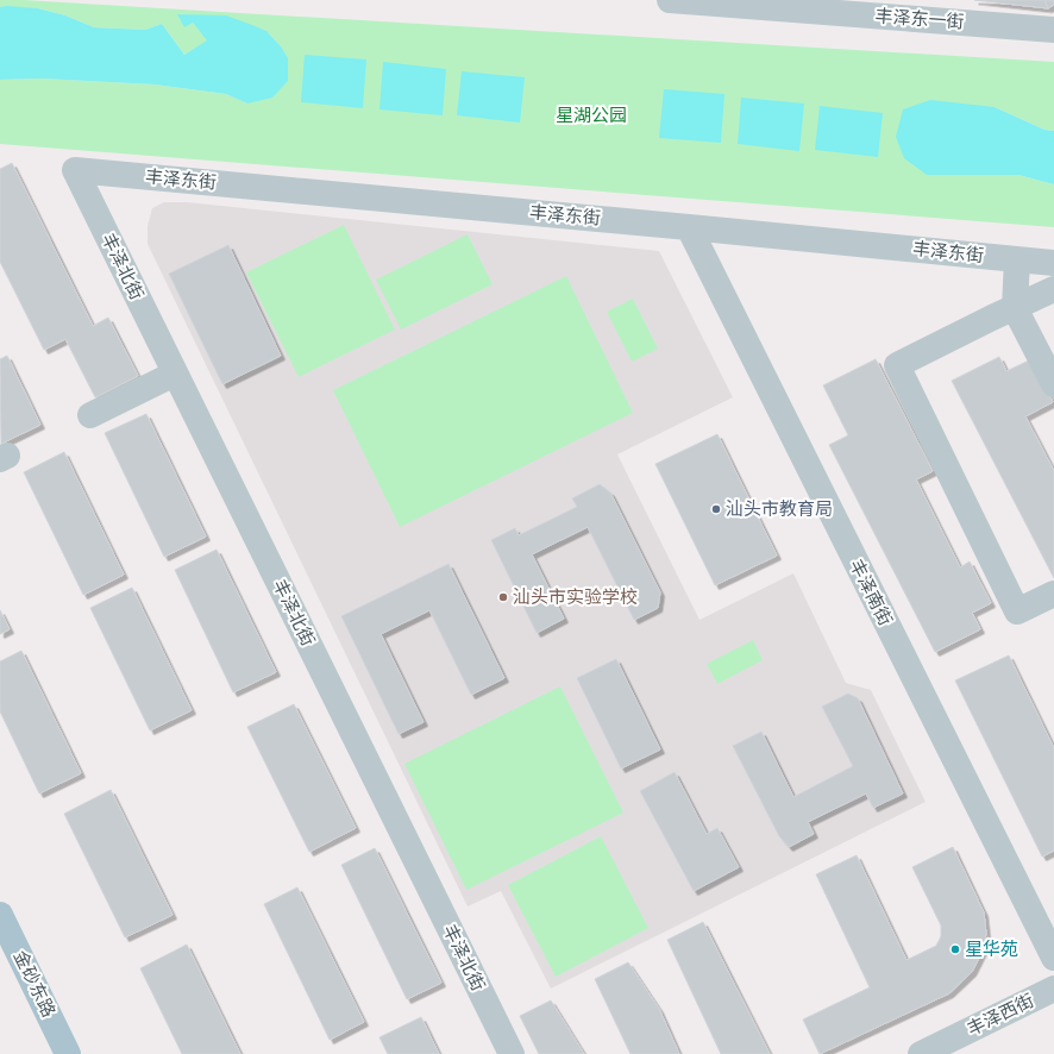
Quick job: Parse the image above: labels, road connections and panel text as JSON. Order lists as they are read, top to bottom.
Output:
{
  "streets": {
    "main road": ["金砂东路"],
    "street": [
      "丰泽东一街",
      "丰泽东街",
      "丰泽北街",
      "丰泽南街",
      "丰泽西街"
    ]
  },
  "crossings": [
    ["丰泽东街", "丰泽北街"],
    ["丰泽东街", "丰泽南街"]
  ],
  "parks": ["星湖公园"],
  "places": ["汕头市教育局", "汕头市实验学校", "星华苑"]
}
